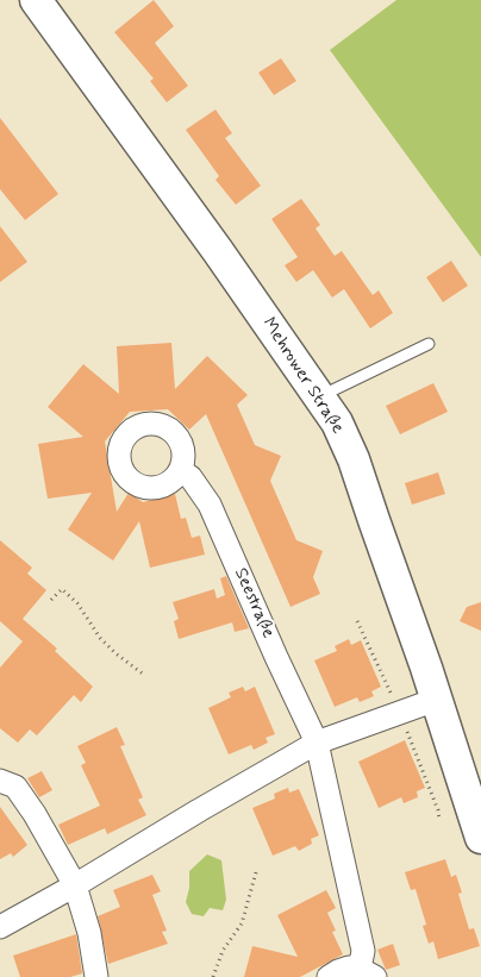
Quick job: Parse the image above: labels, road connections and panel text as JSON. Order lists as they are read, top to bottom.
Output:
{
  "streets": {
    "main road": ["Mehrower Straße"],
    "street": ["Seestraße"]
  }
}
